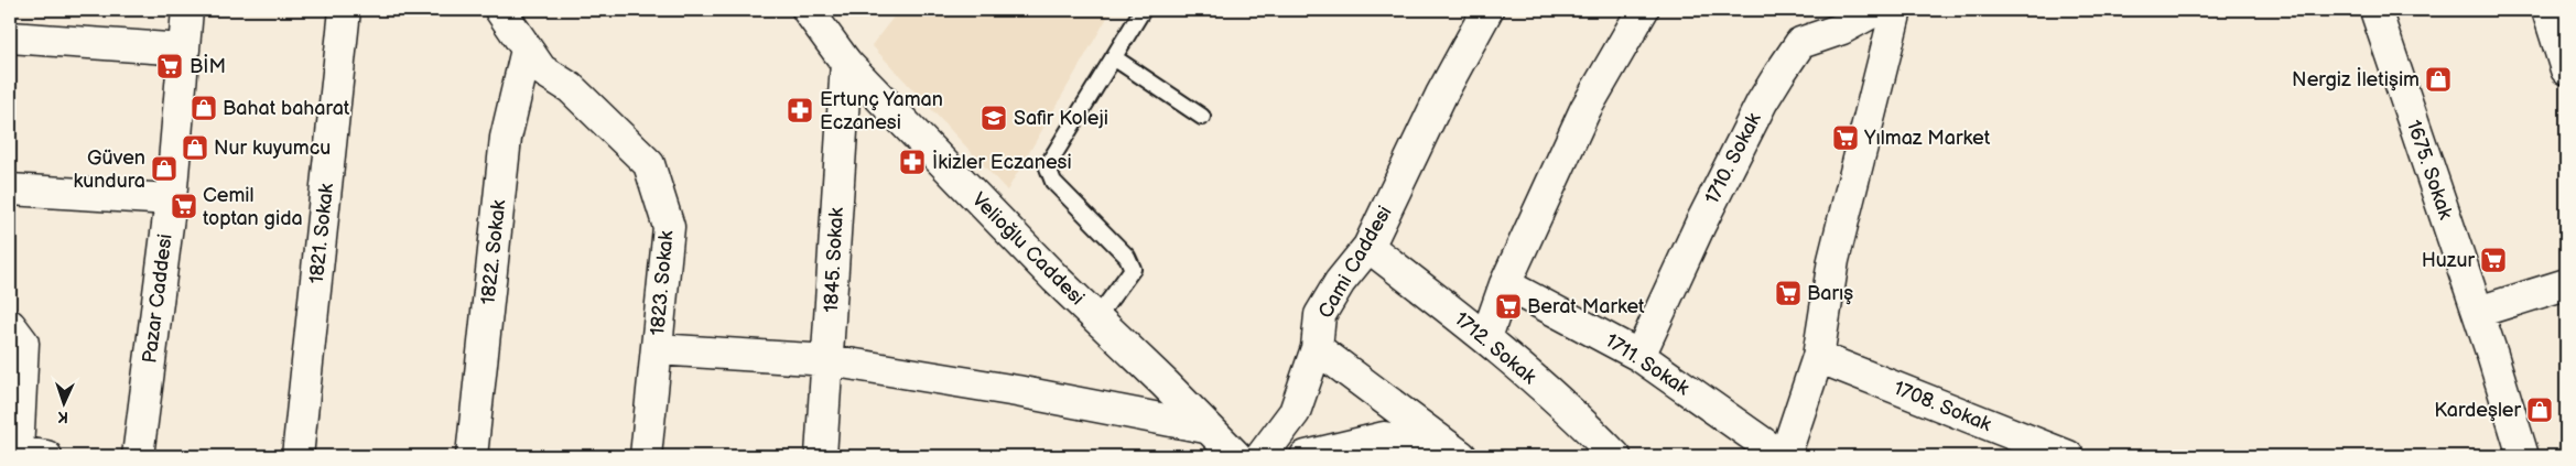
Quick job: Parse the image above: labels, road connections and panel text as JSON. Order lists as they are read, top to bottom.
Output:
{
  "streets": {
    "street": [
      "1710. Sokak",
      "1675. Sokak",
      "1821. Sokak",
      "Velioğlu Caddesi",
      "1822. Sokak",
      "1845. Sokak",
      "Cami Caddesi",
      "1823. Sokak",
      "Pazar Caddesi",
      "1712. Sokak",
      "1711. Sokak",
      "1708. Sokak"
    ]
  },
  "crossings": [
    ["1710. Sokak", "1711. Sokak"],
    ["Velioğlu Caddesi", "1845. Sokak"],
    ["1822. Sokak", "1823. Sokak"],
    ["Cami Caddesi", "1712. Sokak"]
  ],
  "places": {
    "supermarket": [
      "BİM",
      "Yılmaz Market",
      "Cemil toptan gida",
      "Huzur",
      "Barış",
      "Berat Market"
    ],
    "shop": [
      "Nergiz İletişim",
      "Bahat baharat",
      "Nur kuyumcu",
      "Güven kundura",
      "Kardeşler"
    ],
    "pharmacy": ["Ertunç Yaman Eczanesi", "İkizler Eczanesi"],
    "school or university": ["Safir Koleji"]
  },
  "north": "bottom"
}
